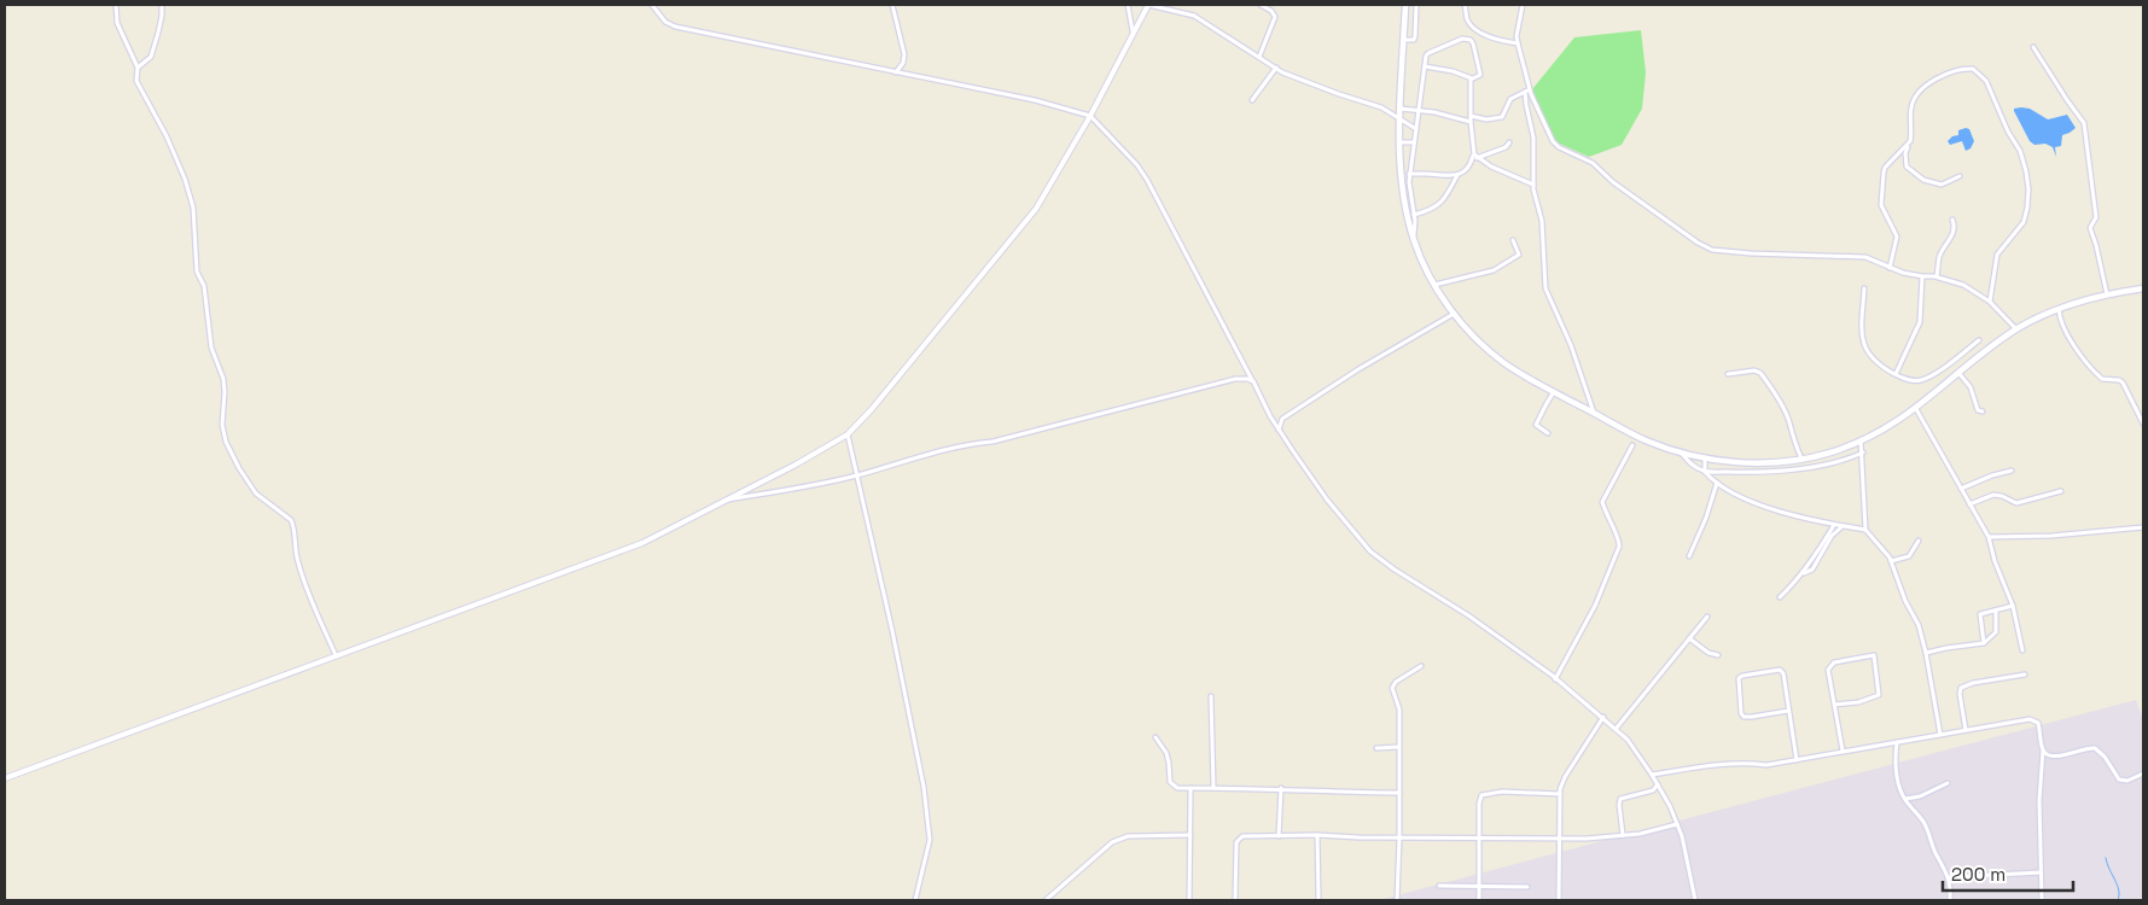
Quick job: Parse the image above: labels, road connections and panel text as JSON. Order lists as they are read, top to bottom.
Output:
{
  "scale_bar": "200 m"
}
